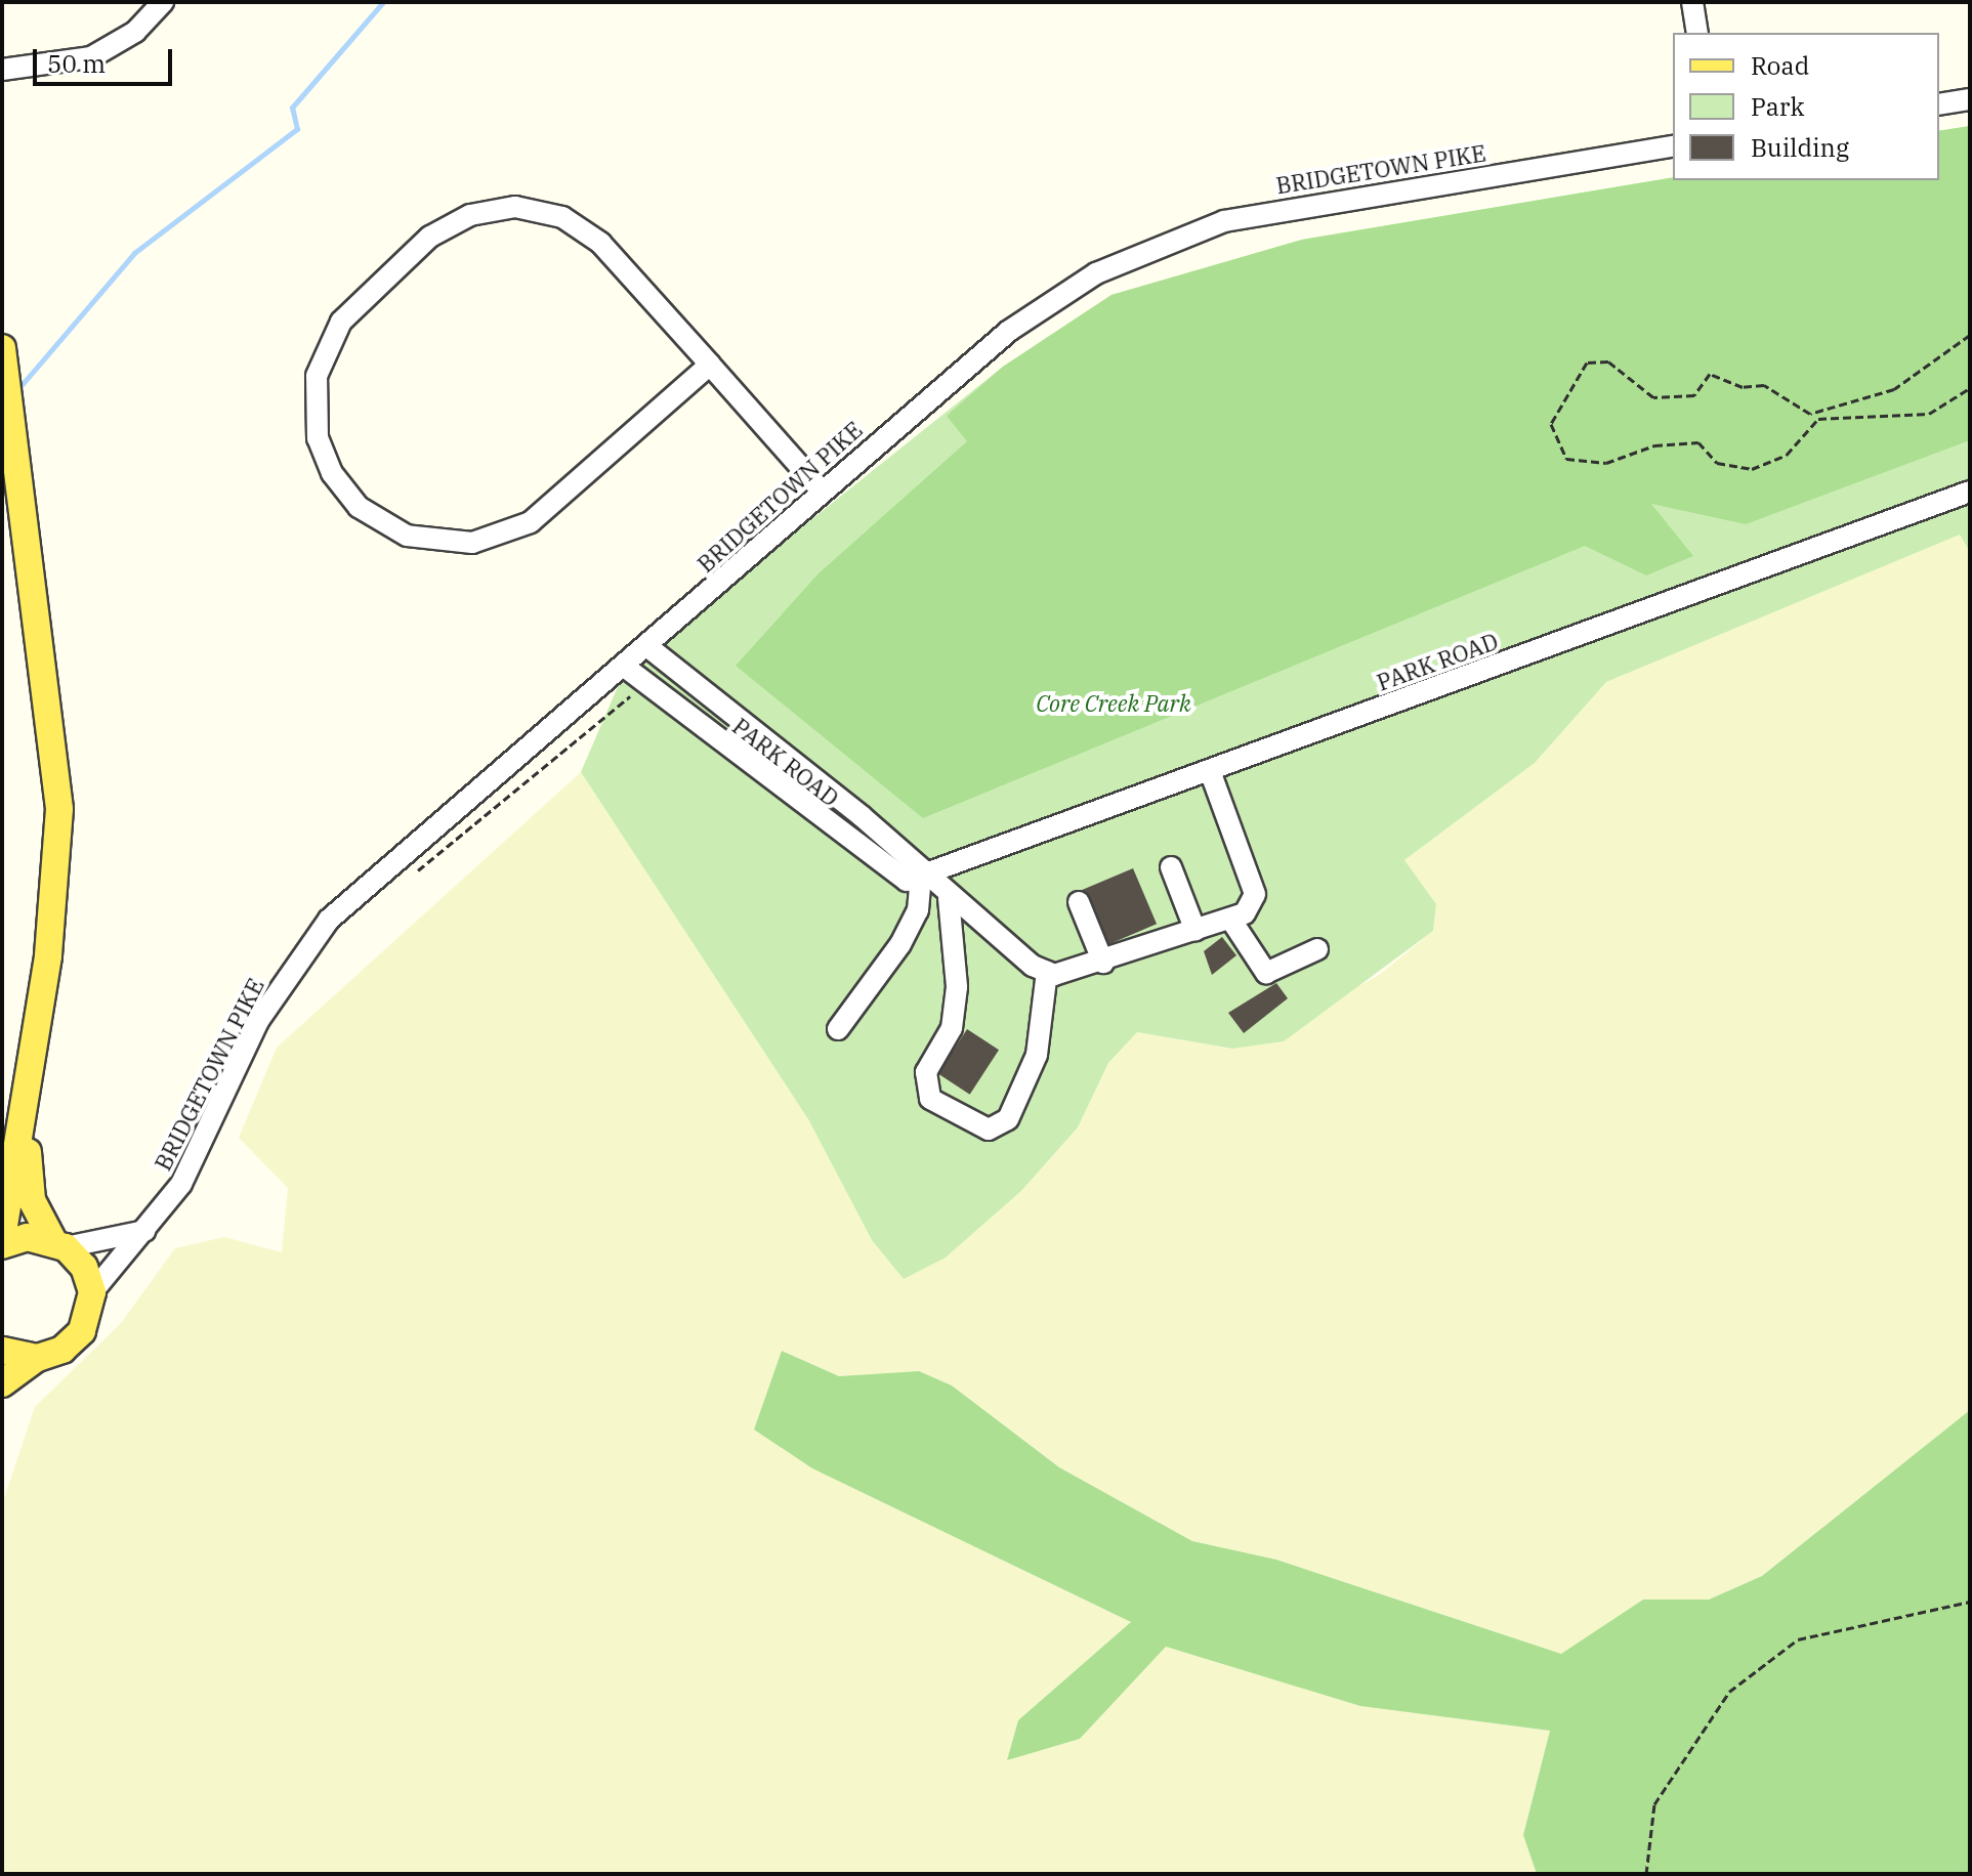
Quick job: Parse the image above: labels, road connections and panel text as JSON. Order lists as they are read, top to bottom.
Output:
{
  "streets": {
    "street": ["BRIDGETOWN PIKE", "PARK ROAD"]
  },
  "crossings": [
    ["BRIDGETOWN PIKE", "PARK ROAD"]
  ],
  "parks": ["Core Creek Park"],
  "legend": ["Road", "Park", "Building"],
  "scale_bar": "50 m"
}
